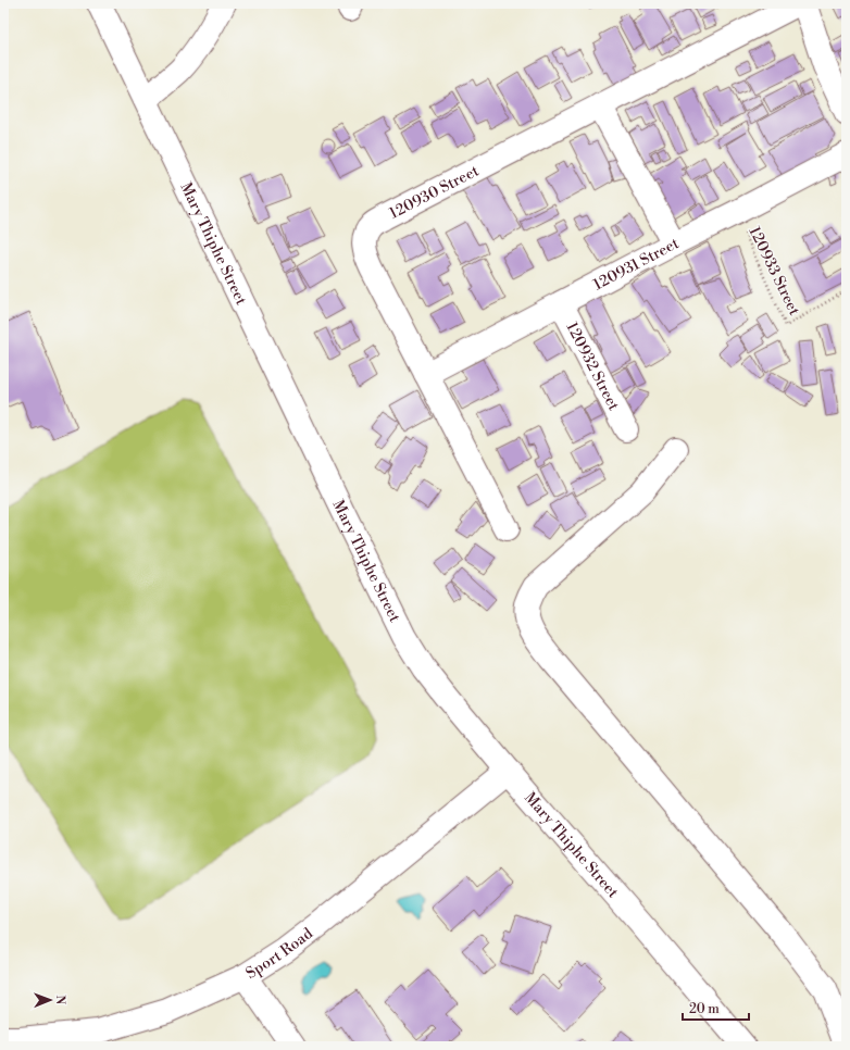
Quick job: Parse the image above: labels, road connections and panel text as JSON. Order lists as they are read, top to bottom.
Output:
{
  "streets": {
    "street": [
      "120930 Street",
      "Mary Thiphe Street",
      "120931 Street",
      "120932 Street",
      "Sport Road"
    ],
    "path": ["120933 Street"]
  },
  "crossings": [
    ["120930 Street", "120931 Street"],
    ["Mary Thiphe Street", "Sport Road"],
    ["120931 Street", "120933 Street"],
    ["120931 Street", "120932 Street"]
  ],
  "scale_bar": "20 m",
  "north": "right"
}
